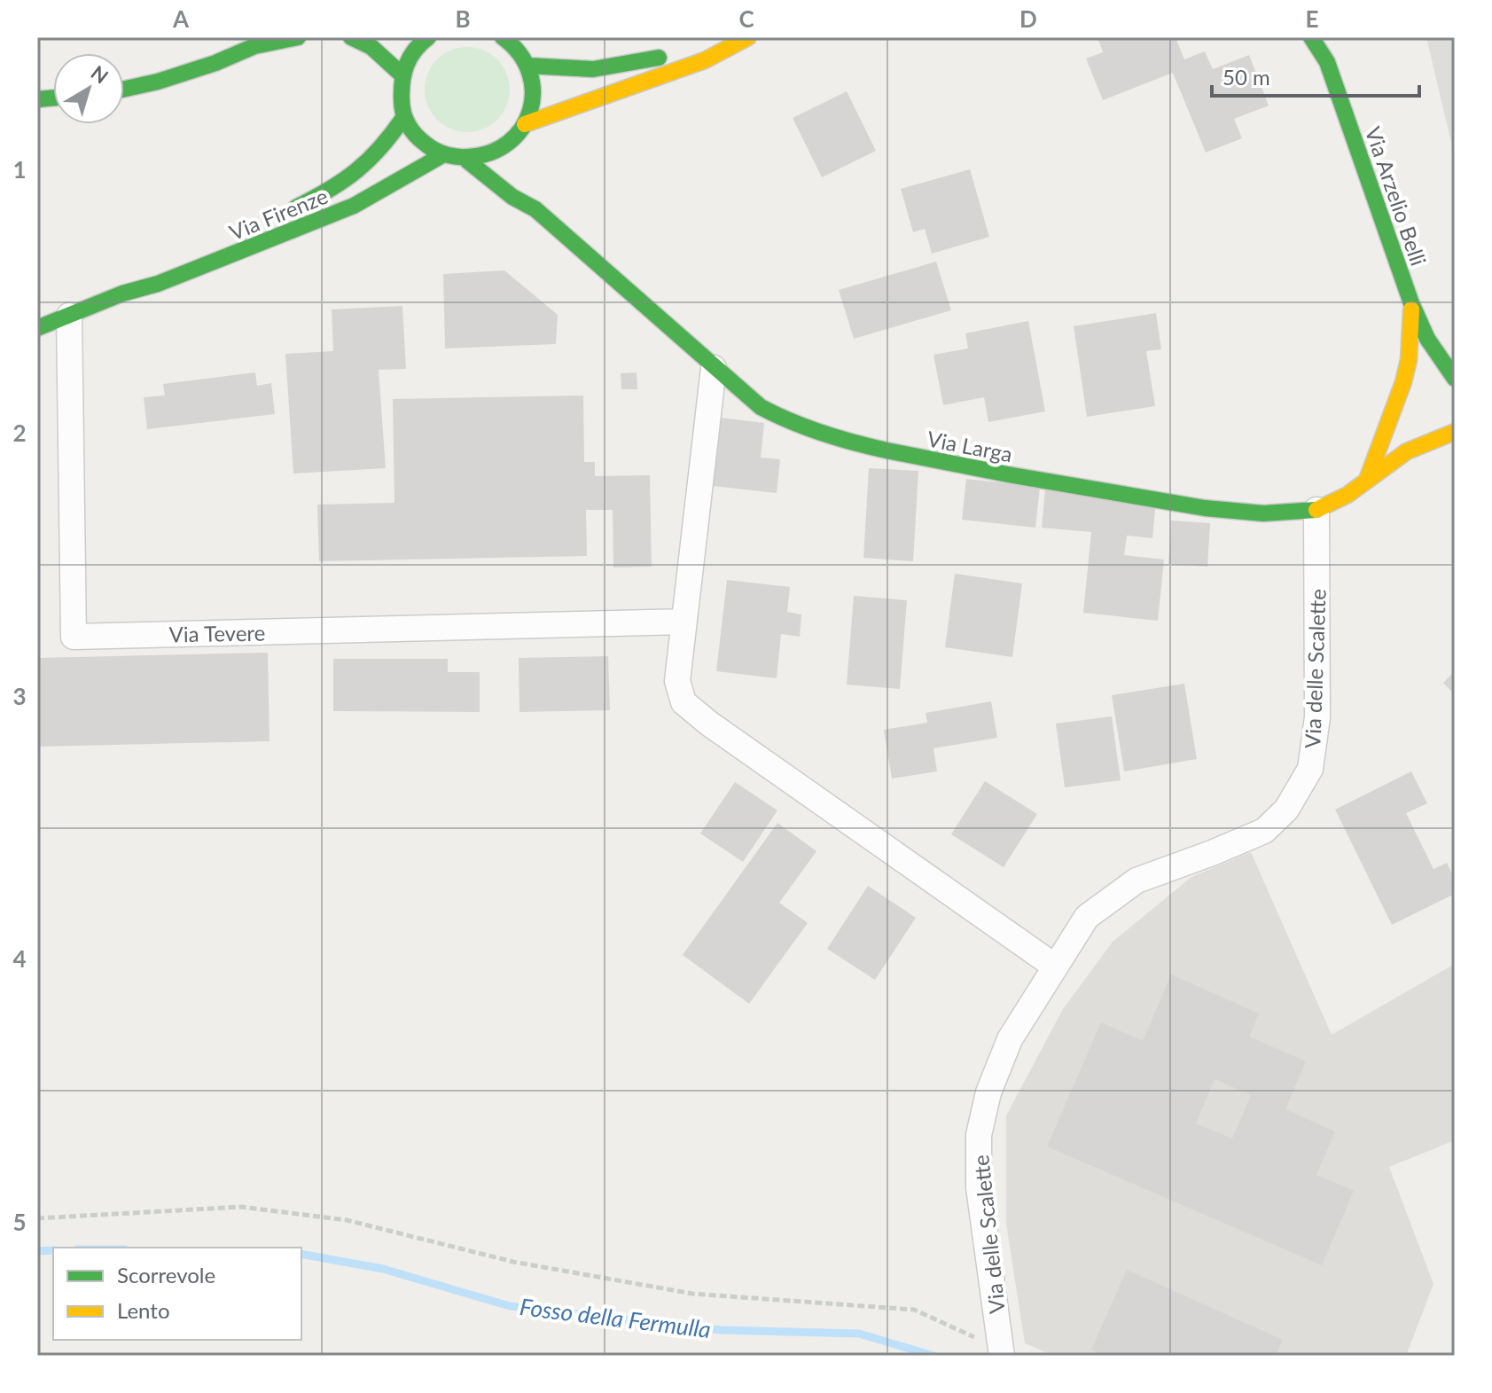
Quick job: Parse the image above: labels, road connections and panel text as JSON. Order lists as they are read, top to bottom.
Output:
{
  "streets": {
    "street": [
      "Via Arzelio Belli",
      "Via Firenze",
      "Via Larga",
      "Via Tevere",
      "Via delle Scalette"
    ]
  },
  "crossings": [
    ["Via Firenze", "Via Tevere"],
    ["Via Larga", "Via delle Scalette"]
  ],
  "water": ["Fosso della Fermulla"],
  "legend": ["Scorrevole", "Lento"],
  "scale_bar": "50 m",
  "north": "top right",
  "grid": {
    "columns": [
      "A",
      "B",
      "C",
      "D",
      "E"
    ],
    "rows": [
      "1",
      "2",
      "3",
      "4",
      "5"
    ]
  }
}
